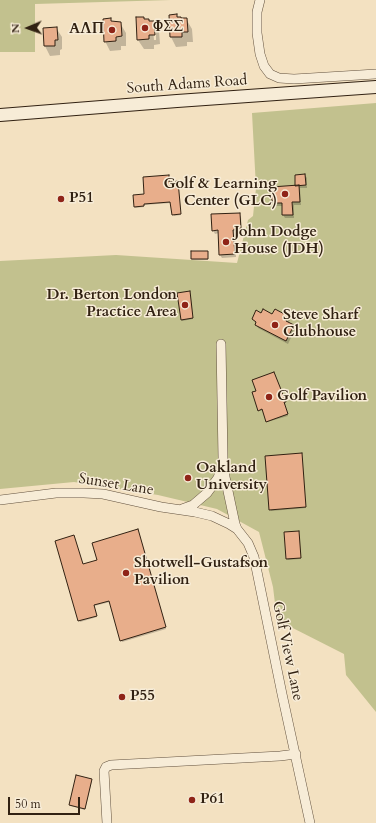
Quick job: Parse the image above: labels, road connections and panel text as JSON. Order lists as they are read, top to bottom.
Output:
{
  "streets": {
    "main road": ["South Adams Road"],
    "street": ["Sunset Lane", "Golf View Lane"]
  },
  "crossings": [
    ["Sunset Lane", "Golf View Lane"]
  ],
  "places": [
    "ΦΣΣ",
    "AΛΠ",
    "Golf & Learning Center (GLC)",
    "P51",
    "John Dodge House (JDH)",
    "Dr. Berton London Practice Area",
    "Steve Sharf Clubhouse",
    "Golf Pavilion",
    "Oakland University",
    "Shotwell-Gustafson Pavilion",
    "P55",
    "P61"
  ],
  "scale_bar": "50 m",
  "north": "left"
}
